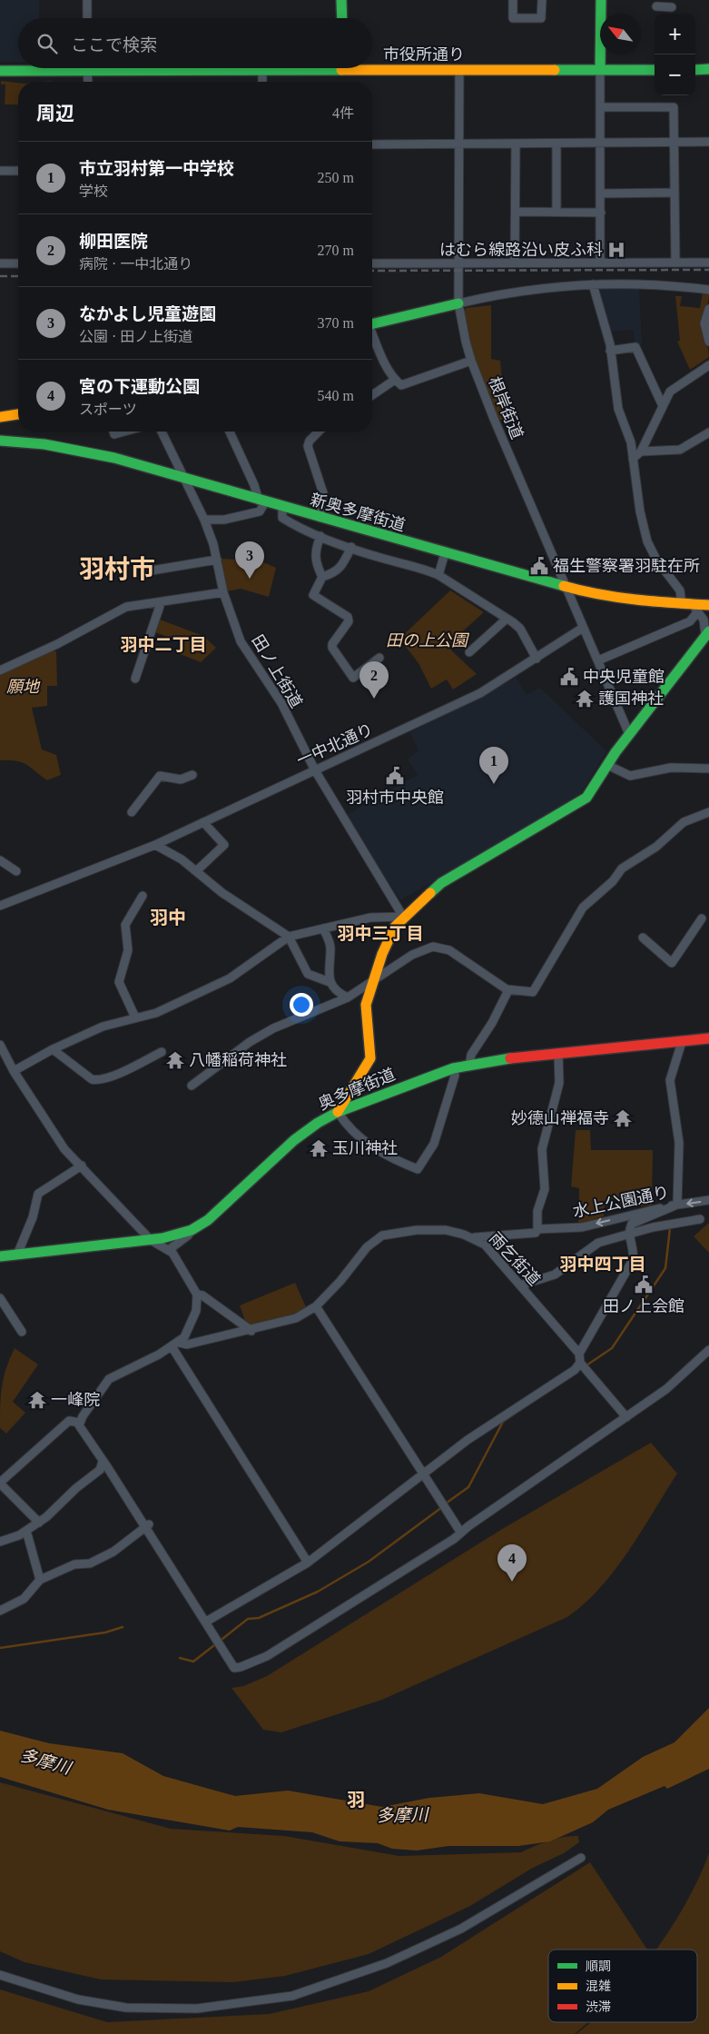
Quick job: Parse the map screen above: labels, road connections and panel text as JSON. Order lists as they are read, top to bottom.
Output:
{
  "streets": {
    "street": [
      "市役所通り",
      "根岸街道",
      "新奥多摩街道",
      "田ノ上街道",
      "一中北通り",
      "奥多摩街道",
      "水上公園通り",
      "雨乞街道"
    ]
  },
  "crossings": [
    ["市役所通り", "根岸街道"],
    ["根岸街道", "新奥多摩街道"],
    ["根岸街道", "一中北通り"],
    ["新奥多摩街道", "田ノ上街道"],
    ["田ノ上街道", "一中北通り"],
    ["水上公園通り", "雨乞街道"]
  ],
  "districts": [
    "羽村市",
    "羽中二丁目",
    "羽中",
    "羽中三丁目",
    "羽中四丁目",
    "羽"
  ],
  "water": ["多摩川"],
  "parks": ["田の上公園", "願地"],
  "places": {
    "hospital": ["はむら線路沿い皮ふ科"],
    "public building": [
      "福生警察署羽駐在所",
      "中央児童館",
      "羽村市中央館",
      "田ノ上会館"
    ],
    "temple": [
      "護国神社",
      "八幡稲荷神社",
      "妙德山禅福寺",
      "玉川神社",
      "一峰院"
    ]
  },
  "legend": ["順調", "混雑", "渋滞"],
  "north": "top left",
  "page": {
    "map_buttons": ["+", "−"],
    "search": "ここで検索",
    "heading": ["周辺", "4件"],
    "list": [
      {
        "mark": "1",
        "name": "市立羽村第一中学校",
        "note": "学校",
        "value": "250 m"
      },
      {
        "mark": "2",
        "name": "柳田医院",
        "note": "病院 · 一中北通り",
        "value": "270 m"
      },
      {
        "mark": "3",
        "name": "なかよし児童遊園",
        "note": "公園 · 田ノ上街道",
        "value": "370 m"
      },
      {
        "mark": "4",
        "name": "宮の下運動公園",
        "note": "スポーツ",
        "value": "540 m"
      }
    ],
    "pins": [
      "3",
      "2",
      "1",
      "4"
    ]
  }
}
